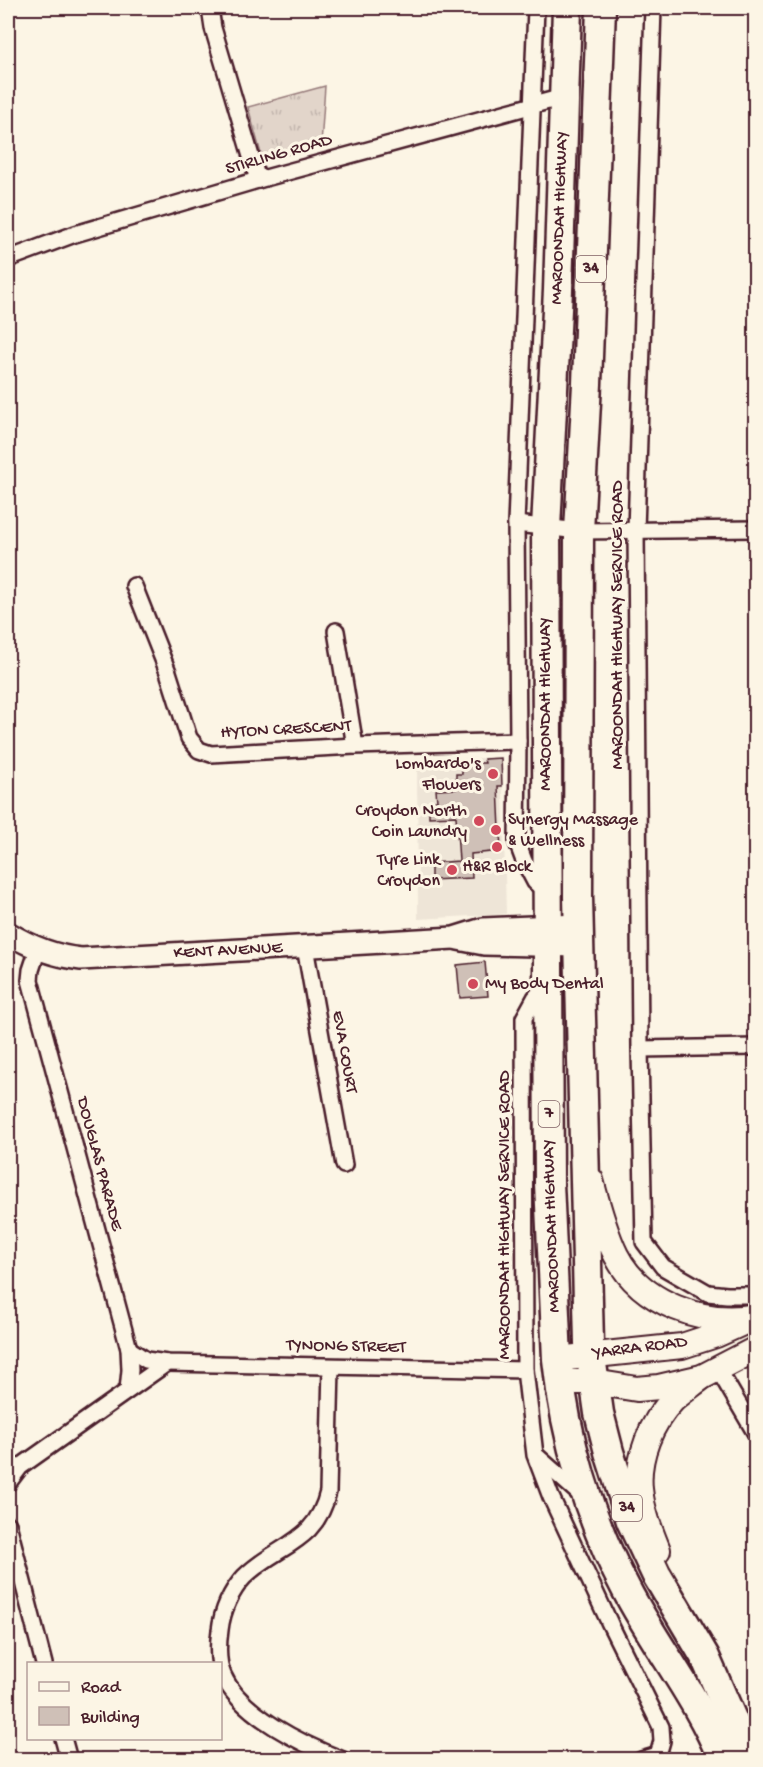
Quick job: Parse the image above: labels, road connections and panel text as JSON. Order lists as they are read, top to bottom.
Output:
{
  "streets": {
    "highway": ["MAROONDAH HIGHWAY", "34", "7"],
    "main road": ["KENT AVENUE", "YARRA ROAD"],
    "street": [
      "STIRLING ROAD",
      "MAROONDAH HIGHWAY SERVICE ROAD",
      "HYTON CRESCENT",
      "EVA COURT",
      "DOUGLAS PARADE",
      "TYNONG STREET"
    ]
  },
  "crossings": [
    ["STIRLING ROAD", "MAROONDAH HIGHWAY"],
    ["MAROONDAH HIGHWAY", "MAROONDAH HIGHWAY SERVICE ROAD"],
    ["MAROONDAH HIGHWAY", "KENT AVENUE"],
    ["MAROONDAH HIGHWAY", "YARRA ROAD"],
    ["MAROONDAH HIGHWAY SERVICE ROAD", "TYNONG STREET"],
    ["KENT AVENUE", "EVA COURT"],
    ["KENT AVENUE", "DOUGLAS PARADE"],
    ["DOUGLAS PARADE", "TYNONG STREET"]
  ],
  "places": [
    "Lombardo's Flowers",
    "Croydon North Coin Laundry",
    "Synergy Massage & Wellness",
    "H&R Block",
    "Tyre Link Croydon",
    "My Body Dental"
  ],
  "legend": ["Road", "Building"]
}
